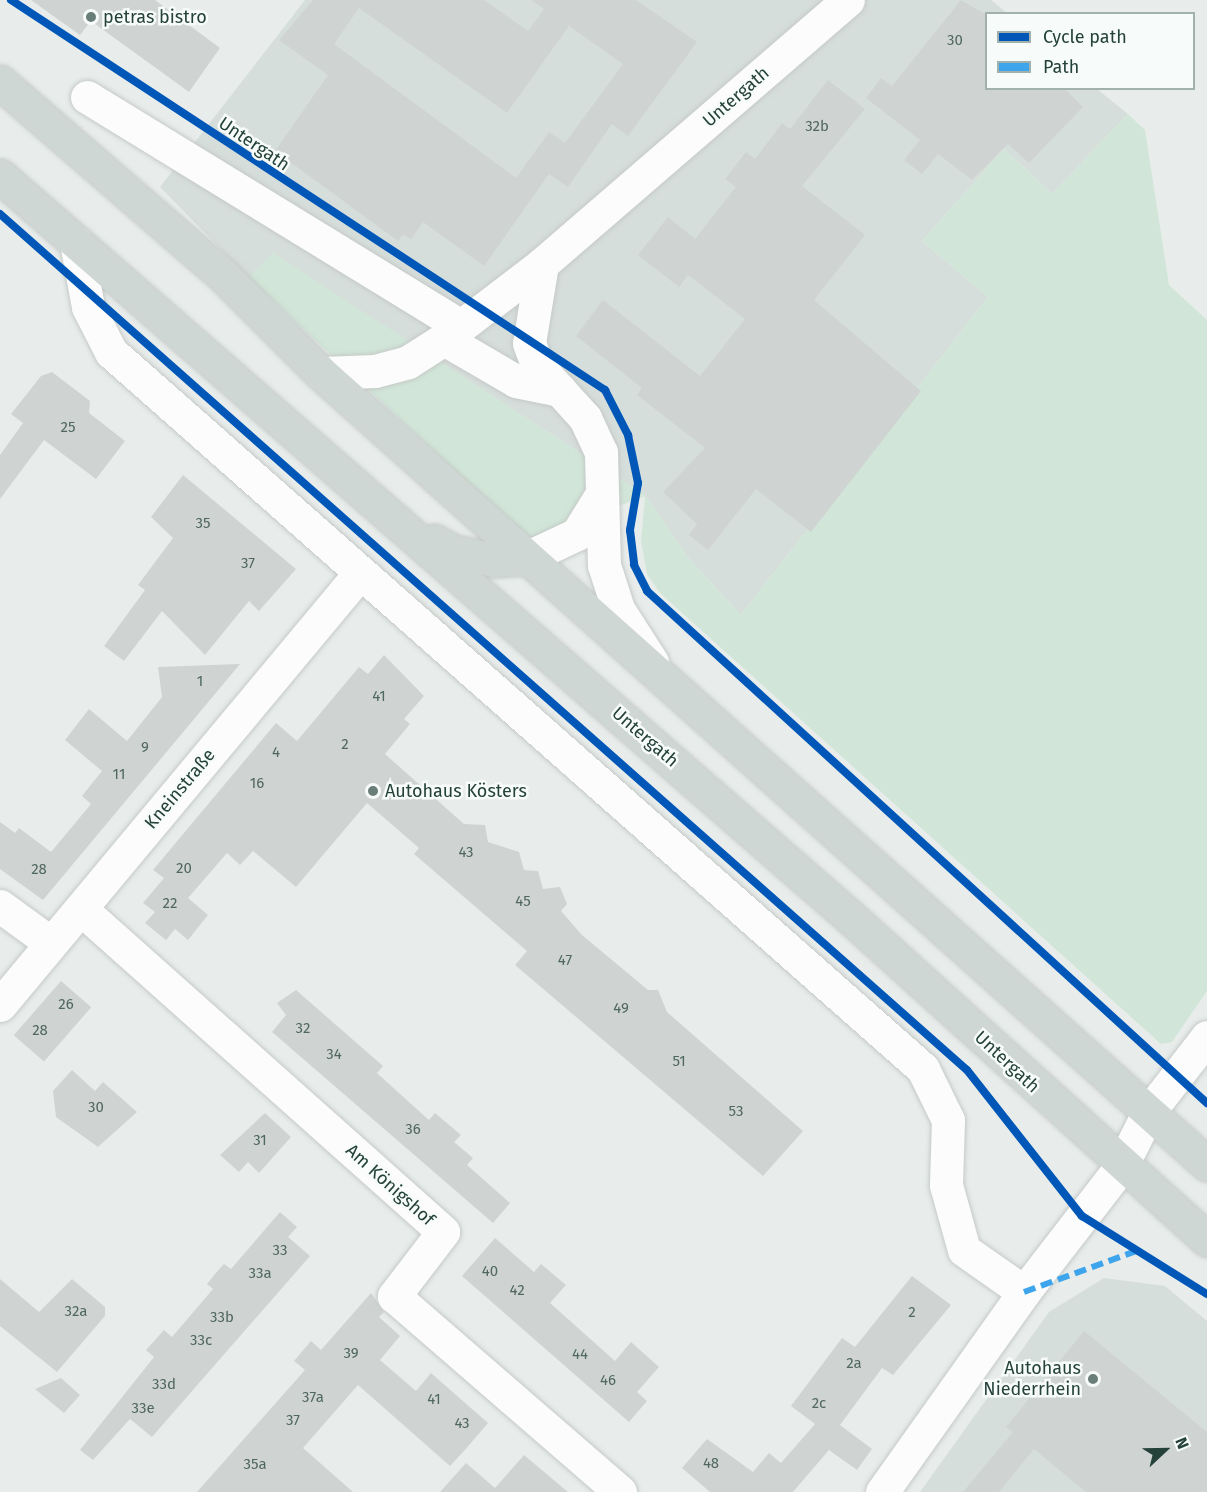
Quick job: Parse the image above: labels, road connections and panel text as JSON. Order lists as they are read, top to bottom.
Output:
{
  "streets": {
    "main road": ["Untergath"],
    "street": ["Kneinstraße", "Am Königshof"]
  },
  "crossings": [
    ["Kneinstraße", "Am Königshof"]
  ],
  "places": ["petras bistro", "Autohaus Kösters", "Autohaus Niederrhein"],
  "house_numbers": [
    "30",
    "32b",
    "25",
    "35",
    "37",
    "1",
    "41",
    "2",
    "9",
    "4",
    "11",
    "16",
    "43",
    "20",
    "28",
    "45",
    "22",
    "47",
    "26",
    "49",
    "32",
    "28",
    "34",
    "51",
    "30",
    "53",
    "36",
    "31",
    "33",
    "40",
    "33a",
    "42",
    "32a",
    "2",
    "33b",
    "33c",
    "39",
    "44",
    "2a",
    "46",
    "33d",
    "37a",
    "41",
    "2c",
    "33e",
    "37",
    "43",
    "48",
    "35a"
  ],
  "legend": ["Cycle path", "Path"],
  "north": "right"
}
